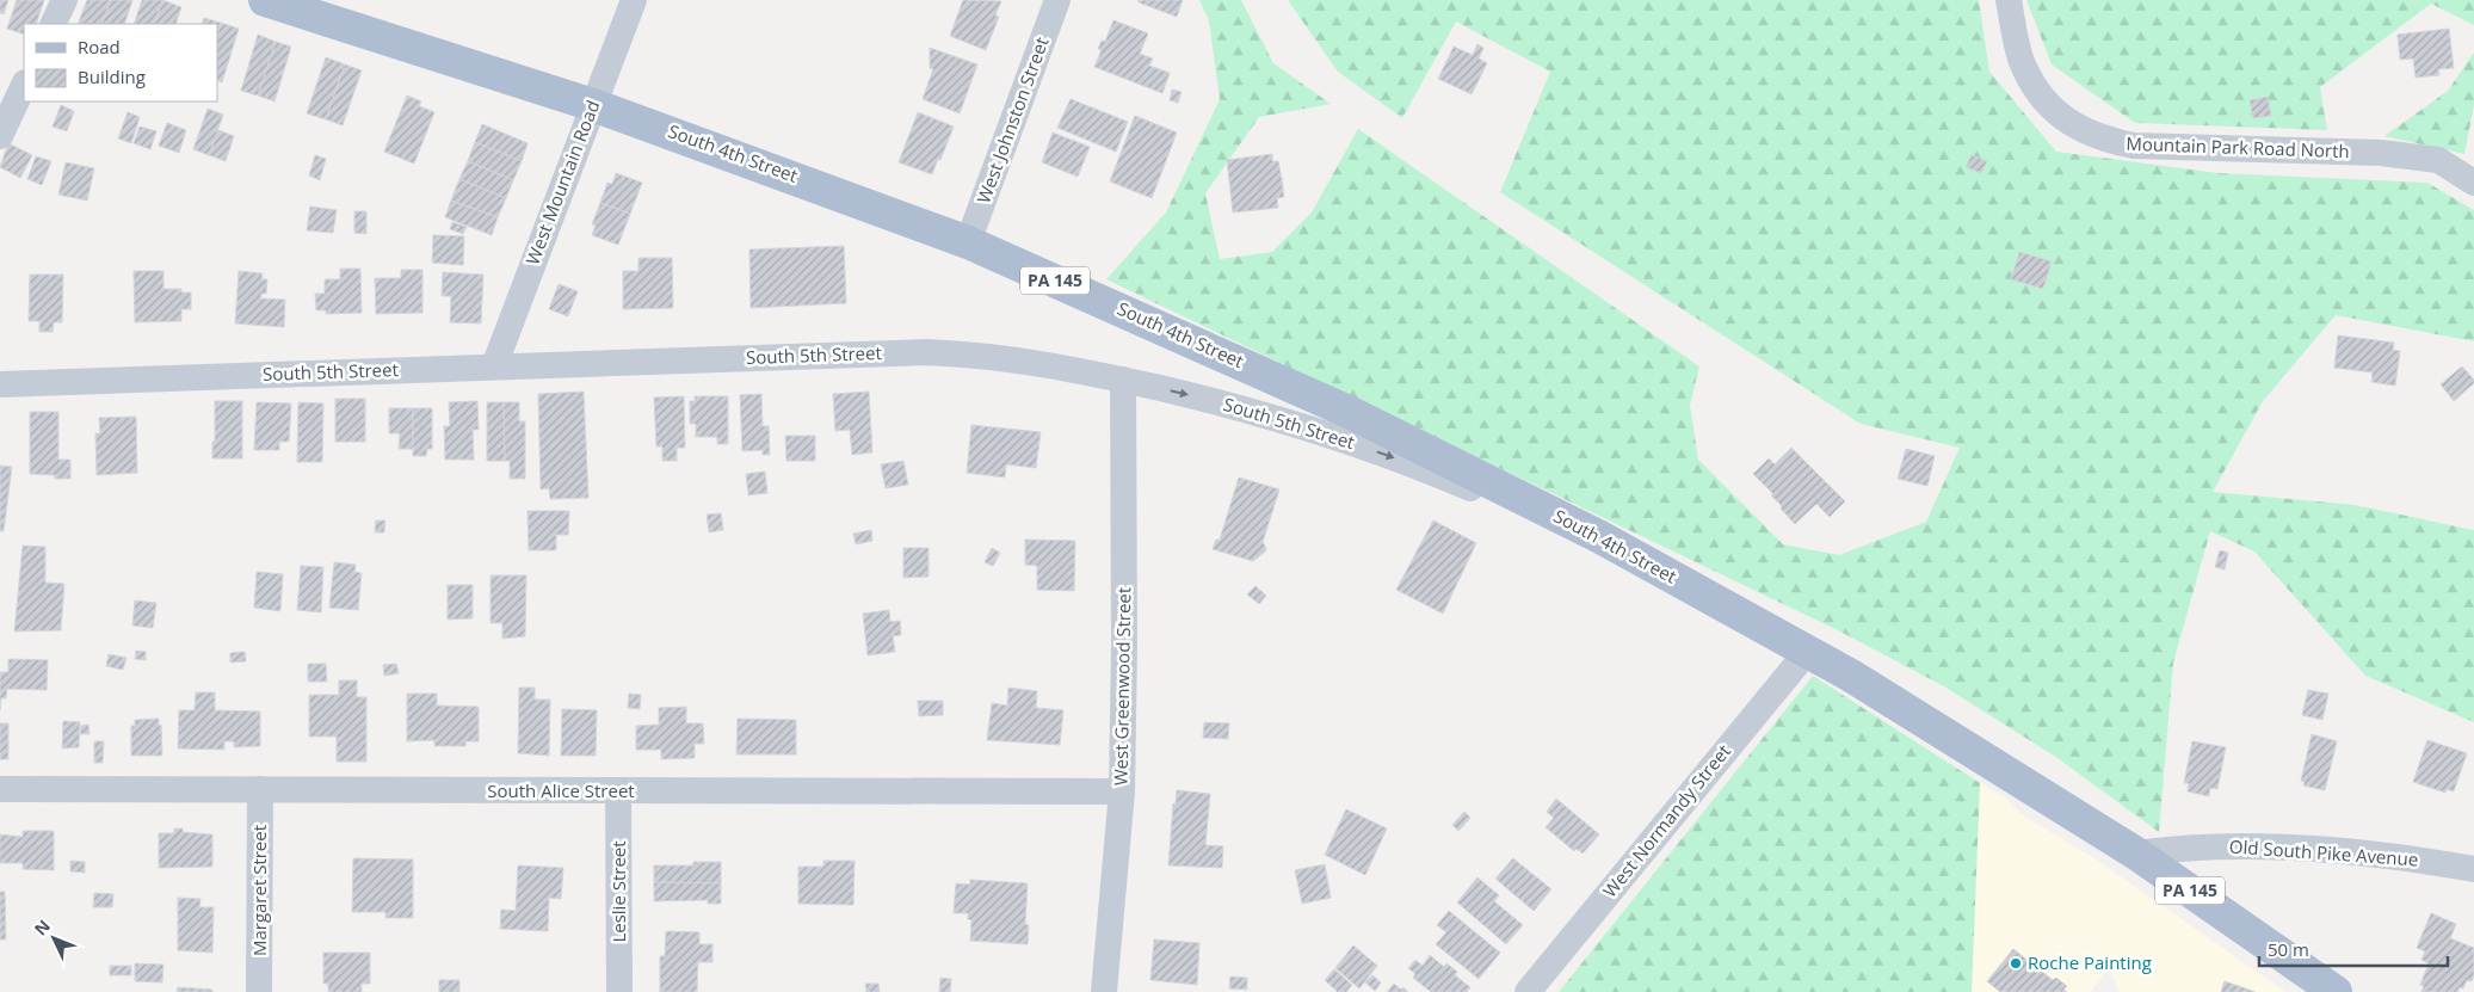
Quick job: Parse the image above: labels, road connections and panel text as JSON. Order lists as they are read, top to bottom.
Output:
{
  "streets": {
    "main road": ["South 4th Street", "PA 145"],
    "street": [
      "West Johnston Street",
      "Mountain Park Road North",
      "West Mountain Road",
      "South 5th Street",
      "West Greenwood Street",
      "South Alice Street",
      "West Normandy Street",
      "Old South Pike Avenue",
      "Margaret Street",
      "Leslie Street"
    ]
  },
  "crossings": [
    ["West Johnston Street", "South 4th Street"],
    ["South 4th Street", "West Mountain Road"],
    ["South 4th Street", "PA 145"],
    ["South 4th Street", "South 5th Street"],
    ["South 4th Street", "West Normandy Street"],
    ["South 4th Street", "Old South Pike Avenue"],
    ["West Mountain Road", "South 5th Street"],
    ["PA 145", "Old South Pike Avenue"],
    ["South 5th Street", "West Greenwood Street"],
    ["West Greenwood Street", "South Alice Street"],
    ["South Alice Street", "Margaret Street"],
    ["South Alice Street", "Leslie Street"]
  ],
  "places": ["Roche Painting"],
  "legend": ["Road", "Building"],
  "scale_bar": "50 m",
  "north": "top left"
}
